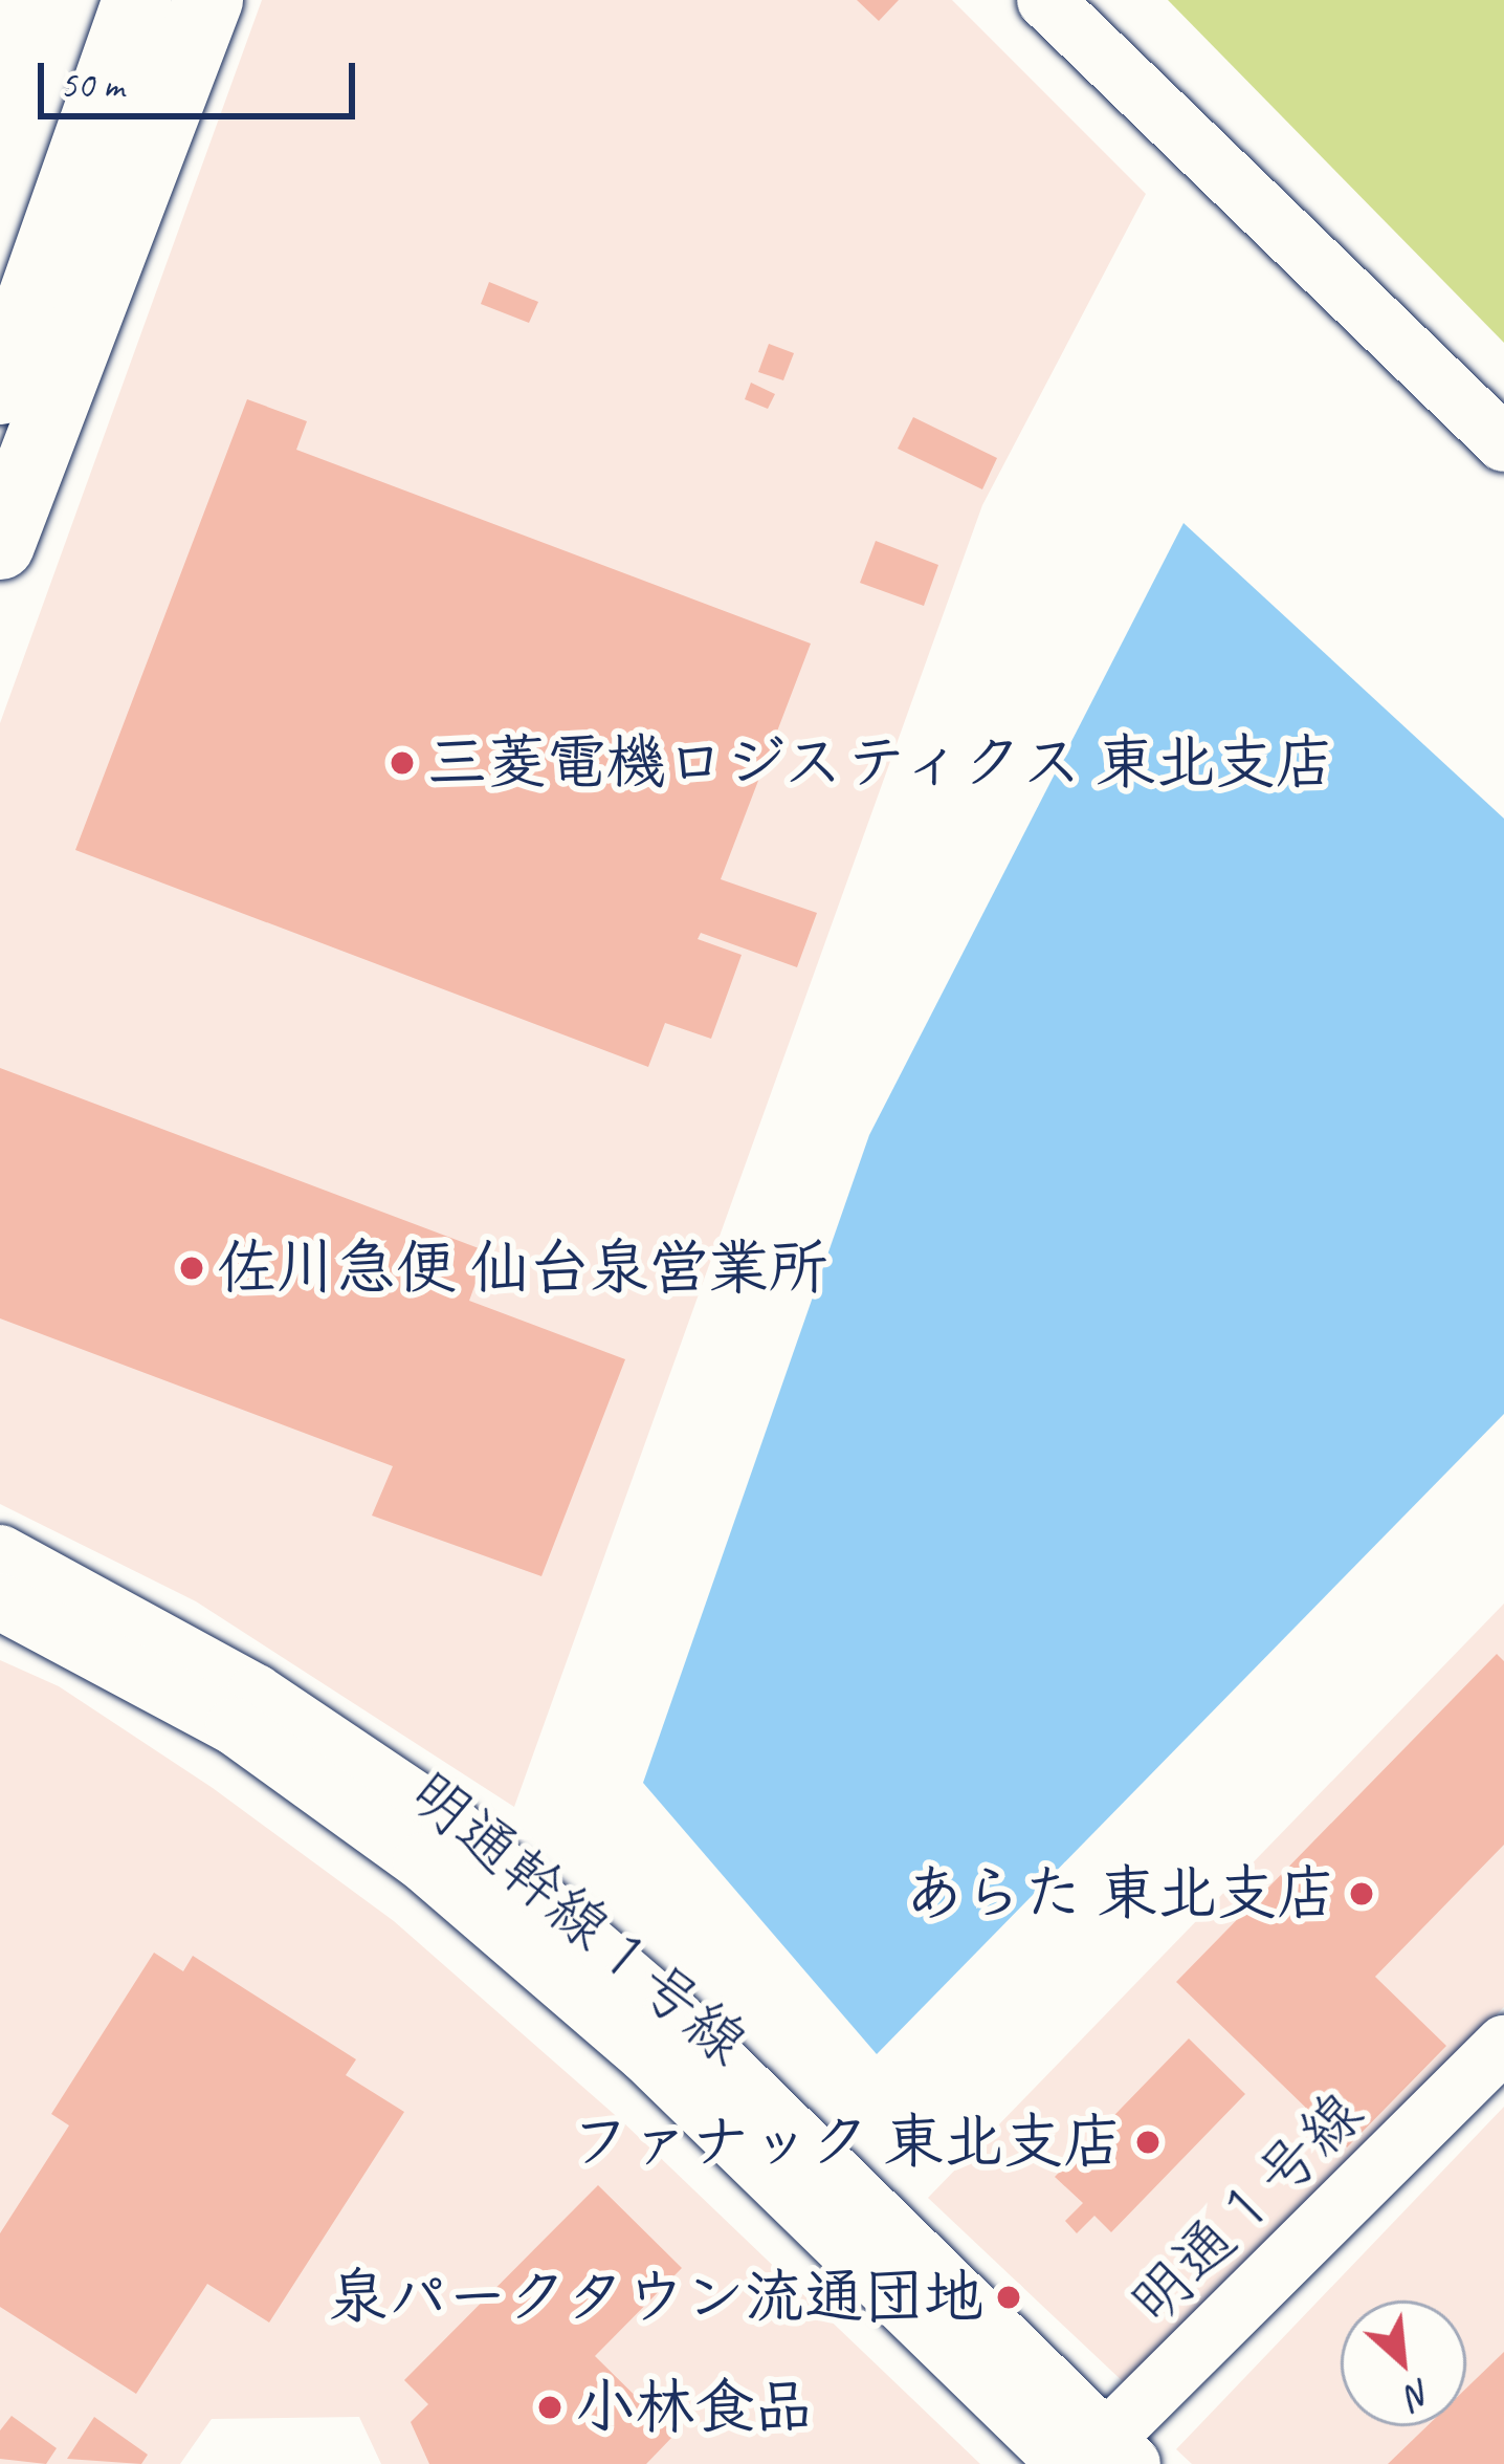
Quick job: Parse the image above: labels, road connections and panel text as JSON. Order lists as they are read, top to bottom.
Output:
{
  "streets": {
    "street": ["明通幹線１号線", "明通１号線"]
  },
  "crossings": [
    ["明通幹線１号線", "明通１号線"]
  ],
  "places": [
    "三菱電機ロジスティクス 東北支店",
    "佐川急便 仙台泉営業所",
    "あらた 東北支店",
    "ファナック 東北支店",
    "泉パークタウン流通団地",
    "小林食品"
  ],
  "scale_bar": "50 m",
  "north": "bottom right"
}
